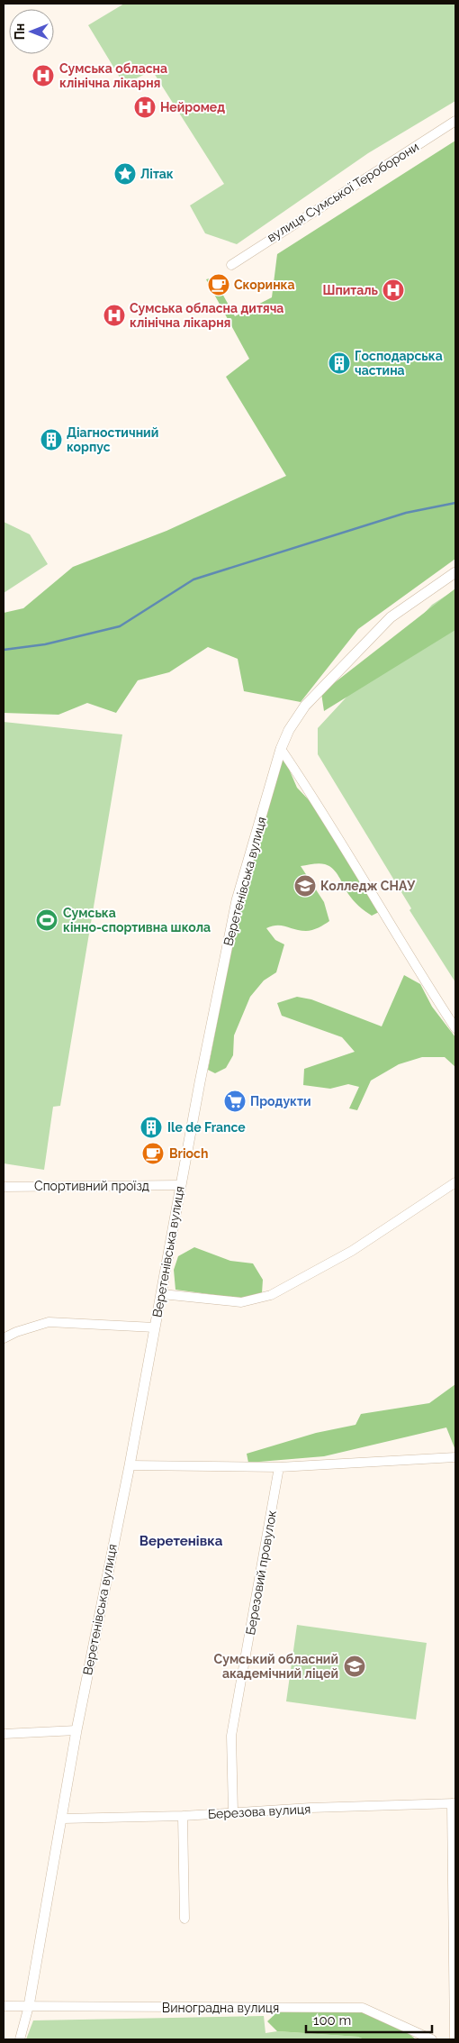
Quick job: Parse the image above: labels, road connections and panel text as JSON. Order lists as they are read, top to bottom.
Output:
{
  "streets": {
    "street": [
      "вулиця Сумської Тероборони",
      "Веретенівська вулиця",
      "Спортивний проїзд",
      "Березовий провулок",
      "Березова вулиця",
      "Виноградна вулиця"
    ]
  },
  "crossings": [
    ["Веретенівська вулиця", "Спортивний проїзд"],
    ["Веретенівська вулиця", "Березова вулиця"],
    ["Веретенівська вулиця", "Виноградна вулиця"],
    ["Березовий провулок", "Березова вулиця"]
  ],
  "districts": ["Веретенівка"],
  "places": {
    "hospital": [
      "Сумська обласна клінічна лікарня",
      "Нейромед",
      "Шпиталь",
      "Сумська обласна дитяча клінічна лікарня"
    ],
    "place": ["Літак"],
    "cafe": ["Скоринка", "Brioch"],
    "building": ["Господарська частина", "Діагностичний корпус", "Ile de France"],
    "school or university": ["Колледж СНАУ", "Сумський обласний академічний ліцей"],
    "sports": ["Сумська кінно-спортивна школа"],
    "supermarket": ["Продукти"]
  },
  "scale_bar": "100 m",
  "north": "left"
}
